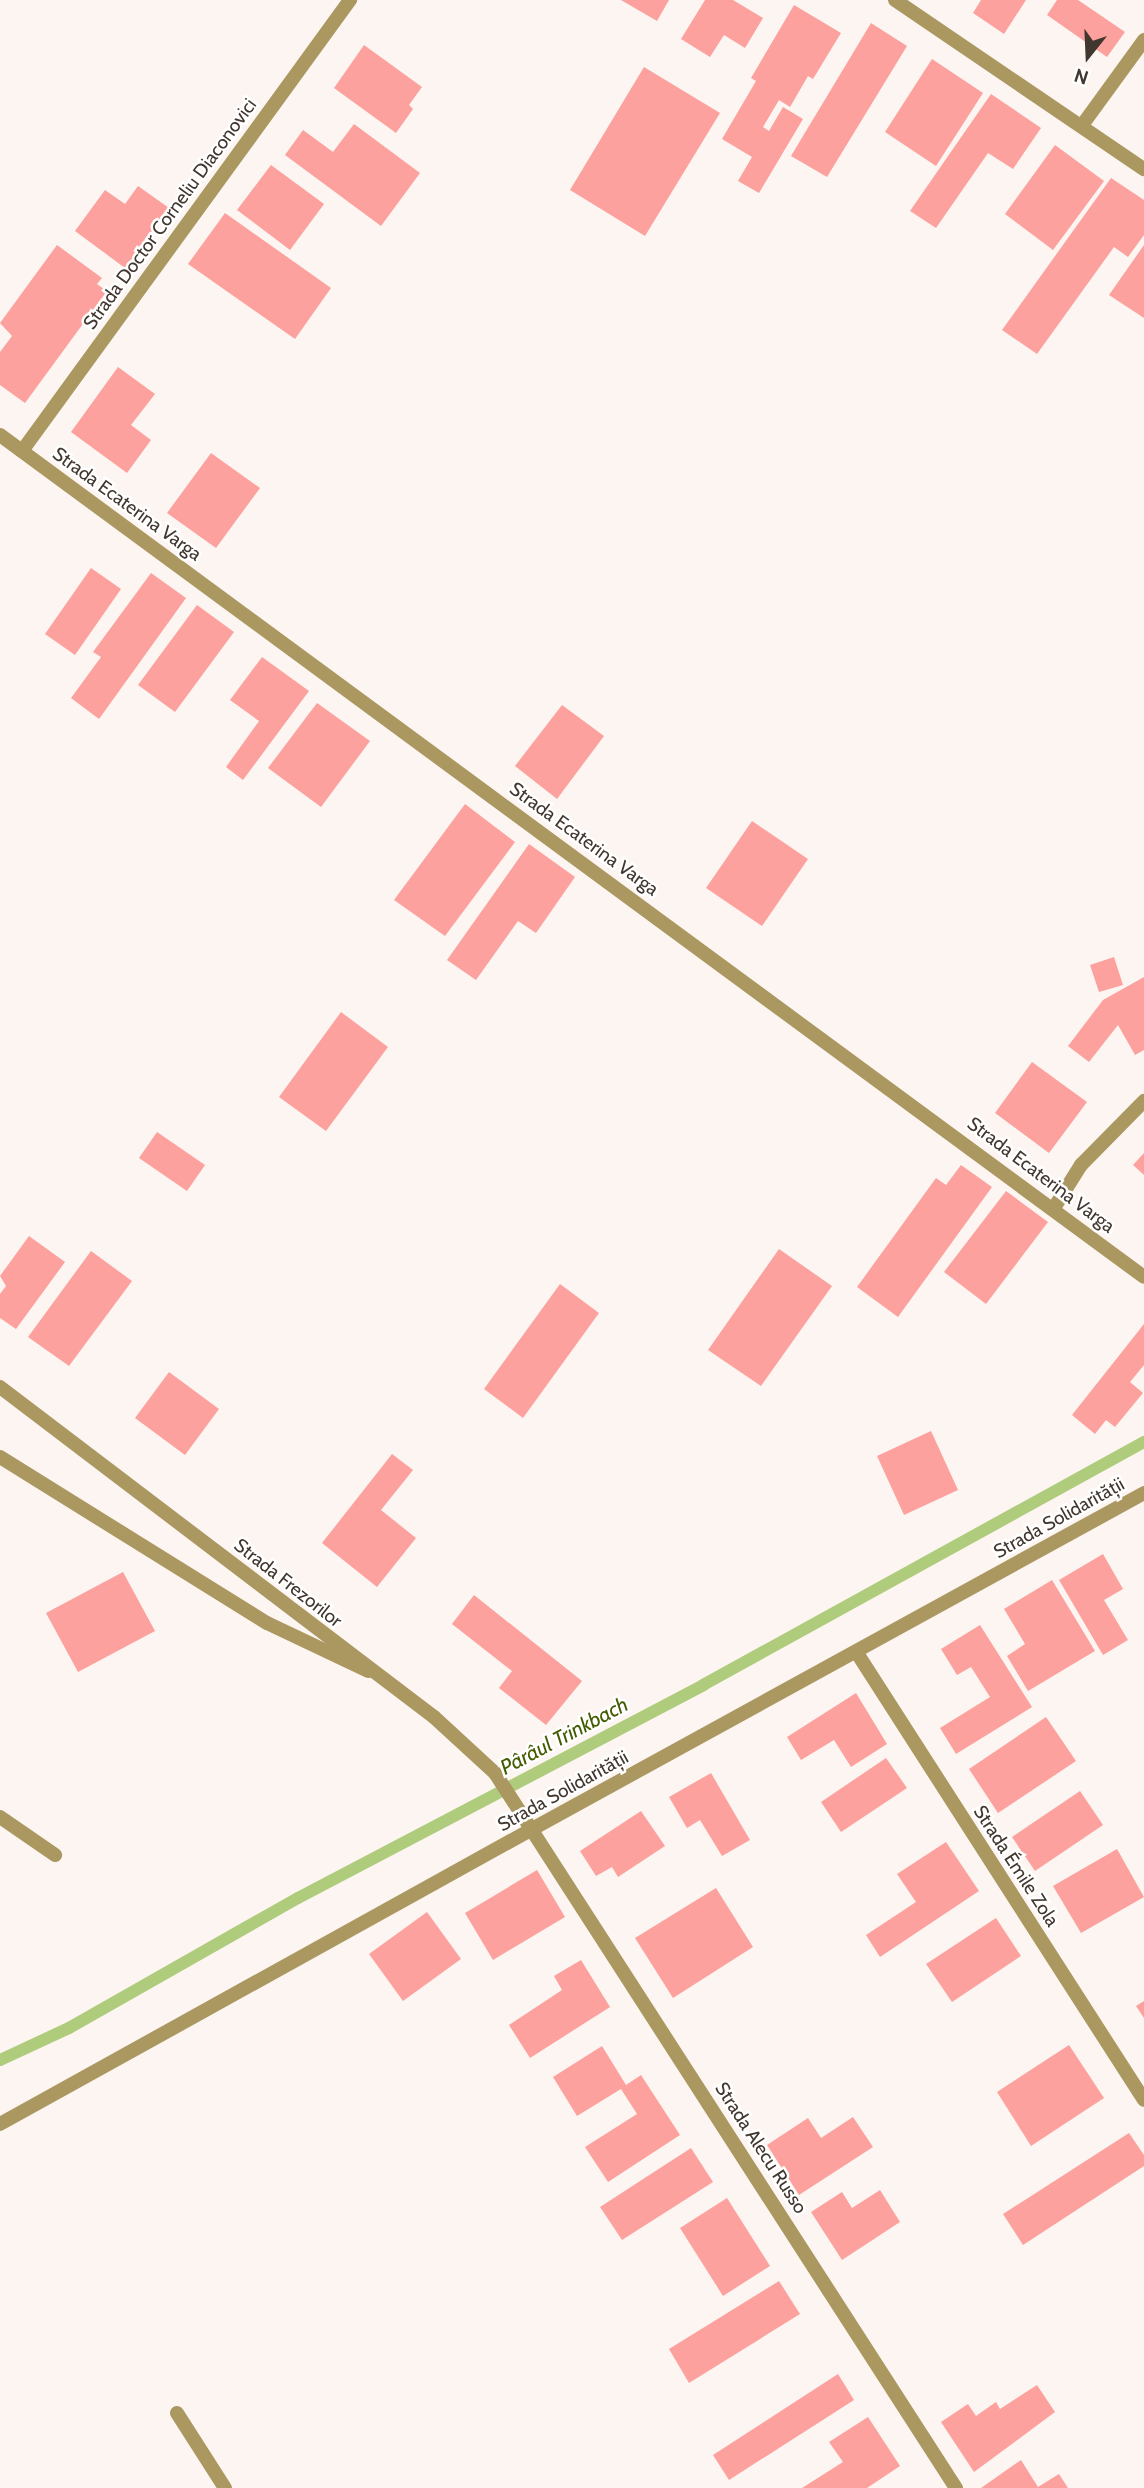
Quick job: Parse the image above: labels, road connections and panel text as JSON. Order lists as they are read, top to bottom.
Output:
{
  "streets": {
    "street": [
      "Strada Doctor Corneliu Diaconovici",
      "Strada Ecaterina Varga",
      "Strada Solidarității",
      "Strada Frezorilor",
      "Strada Émile Zola",
      "Strada Alecu Russo"
    ]
  },
  "crossings": [
    ["Strada Doctor Corneliu Diaconovici", "Strada Ecaterina Varga"],
    ["Strada Solidarității", "Strada Frezorilor"],
    ["Strada Solidarității", "Strada Émile Zola"],
    ["Strada Solidarității", "Strada Alecu Russo"],
    ["Strada Frezorilor", "Strada Alecu Russo"]
  ],
  "water": ["Pârâul Trinkbach"],
  "north": "bottom"
}
